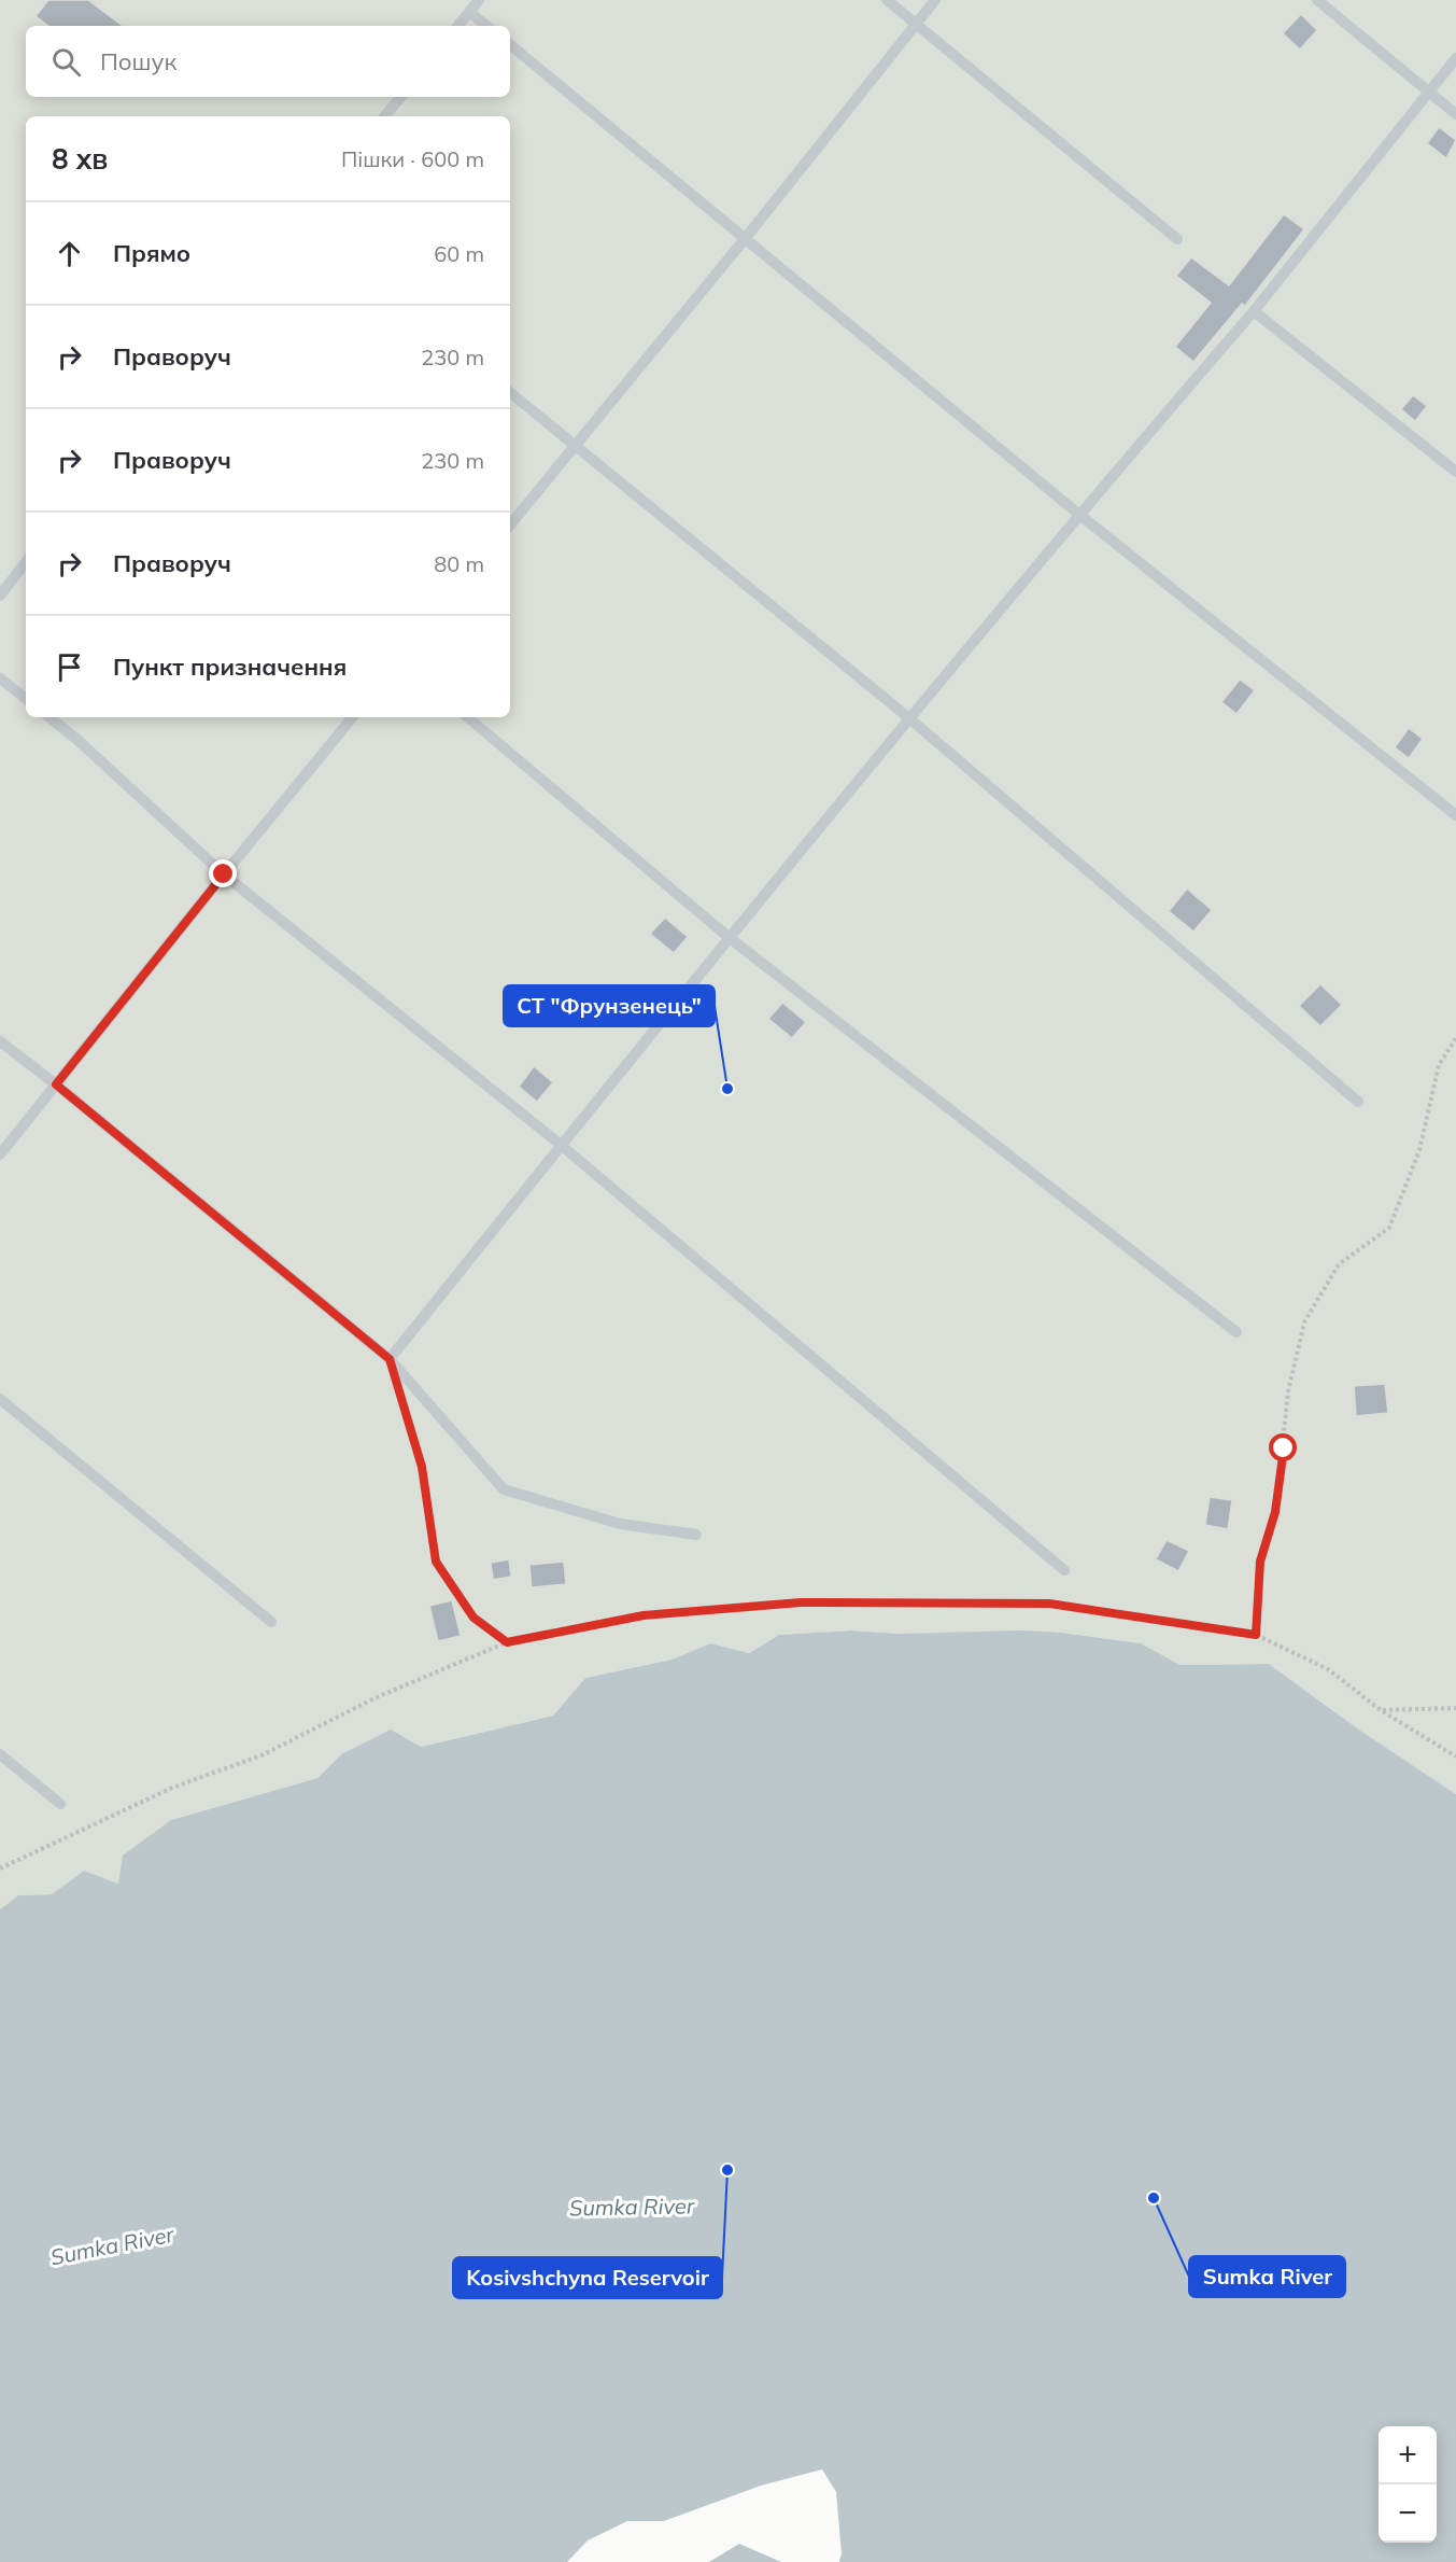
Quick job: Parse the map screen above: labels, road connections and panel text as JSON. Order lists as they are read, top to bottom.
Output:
{
  "water": ["Sumka River"],
  "places": ["СТ \"Фрунзенець\"", "Kosivshchyna Reservoir", "Sumka River"],
  "page": {
    "search": "Пошук",
    "heading": ["8 хв", "Пішки · 600 m"],
    "list": [
      ["Прямо", "60 m"],
      ["Праворуч", "230 m"],
      ["Праворуч", "230 m"],
      ["Праворуч", "80 m"],
      "Пункт призначення"
    ],
    "map_buttons": ["+", "−"]
  }
}
